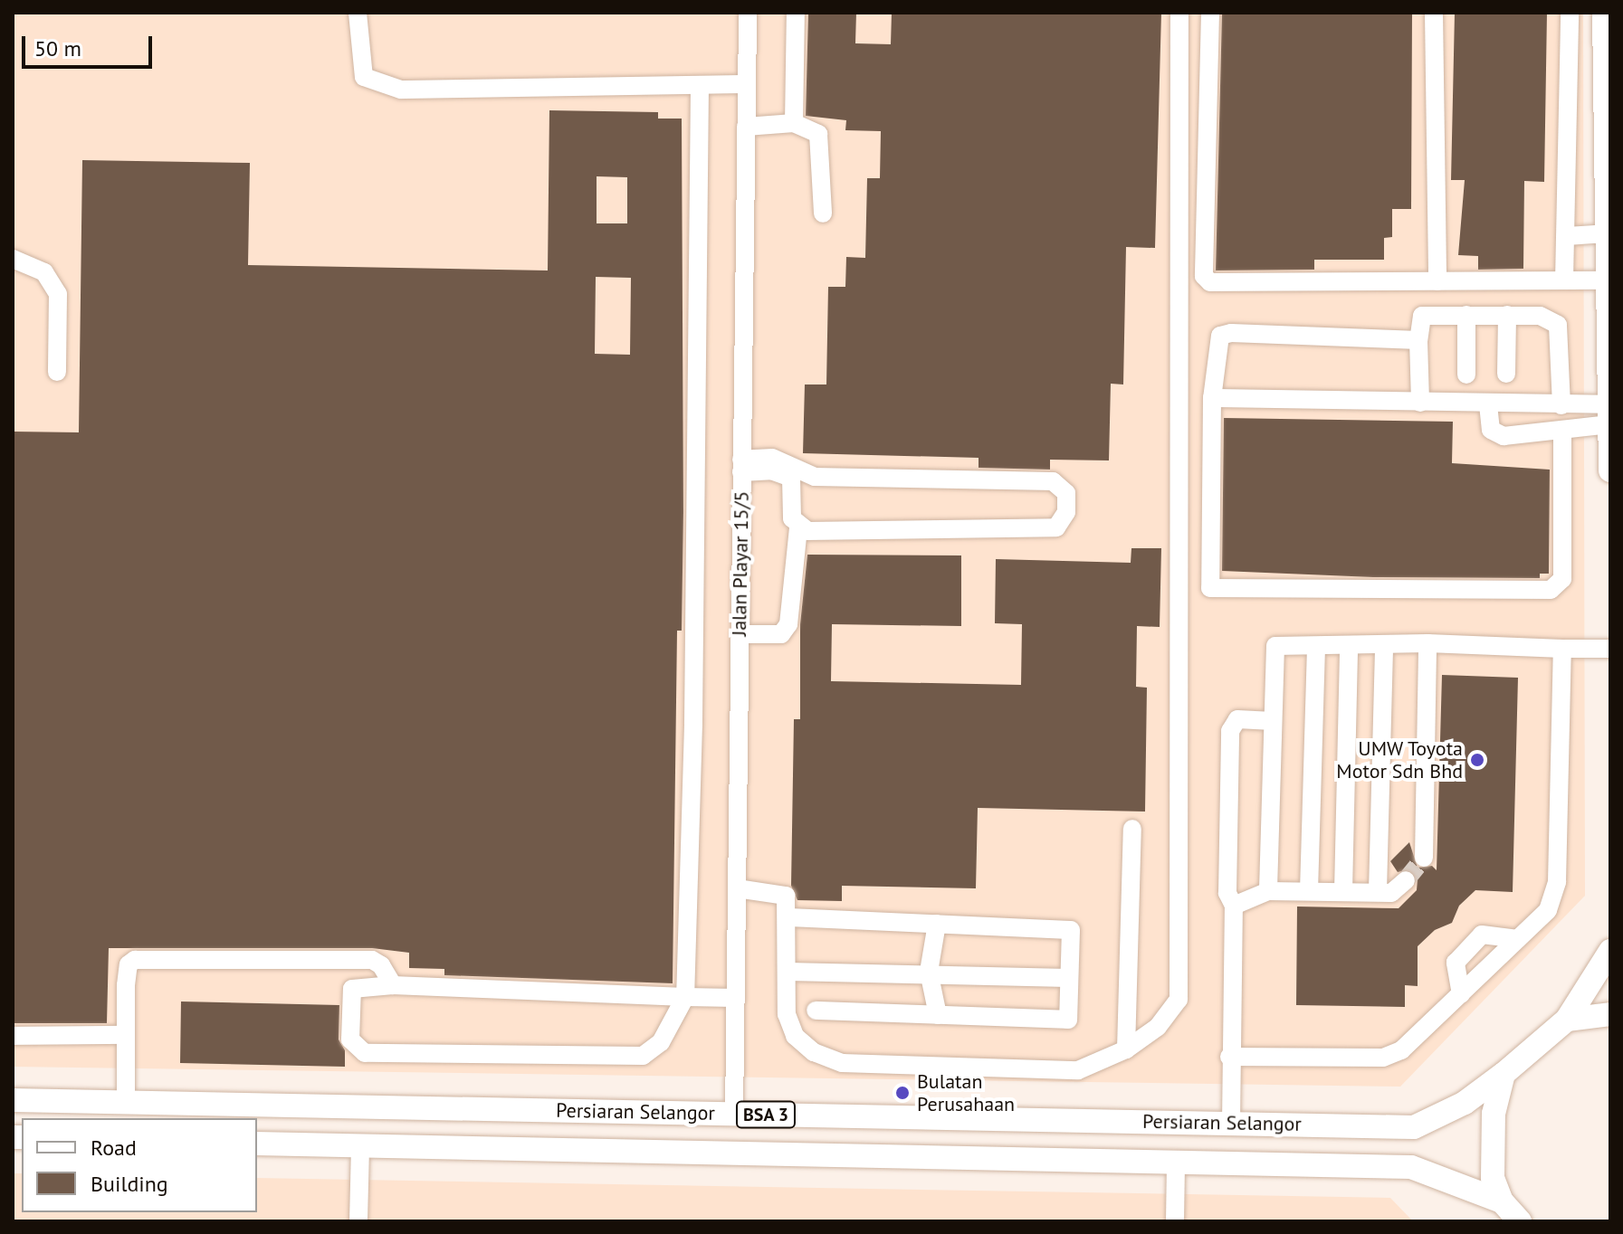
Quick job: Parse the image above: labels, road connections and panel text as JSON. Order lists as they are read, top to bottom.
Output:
{
  "streets": {
    "main road": ["Persiaran Selangor", "BSA 3"],
    "street": ["Jalan Playar 15/5"]
  },
  "crossings": [
    ["Jalan Playar 15/5", "Persiaran Selangor"]
  ],
  "places": ["UMW Toyota Motor Sdn Bhd", "Bulatan Perusahaan"],
  "legend": ["Road", "Building"],
  "scale_bar": "50 m"
}
